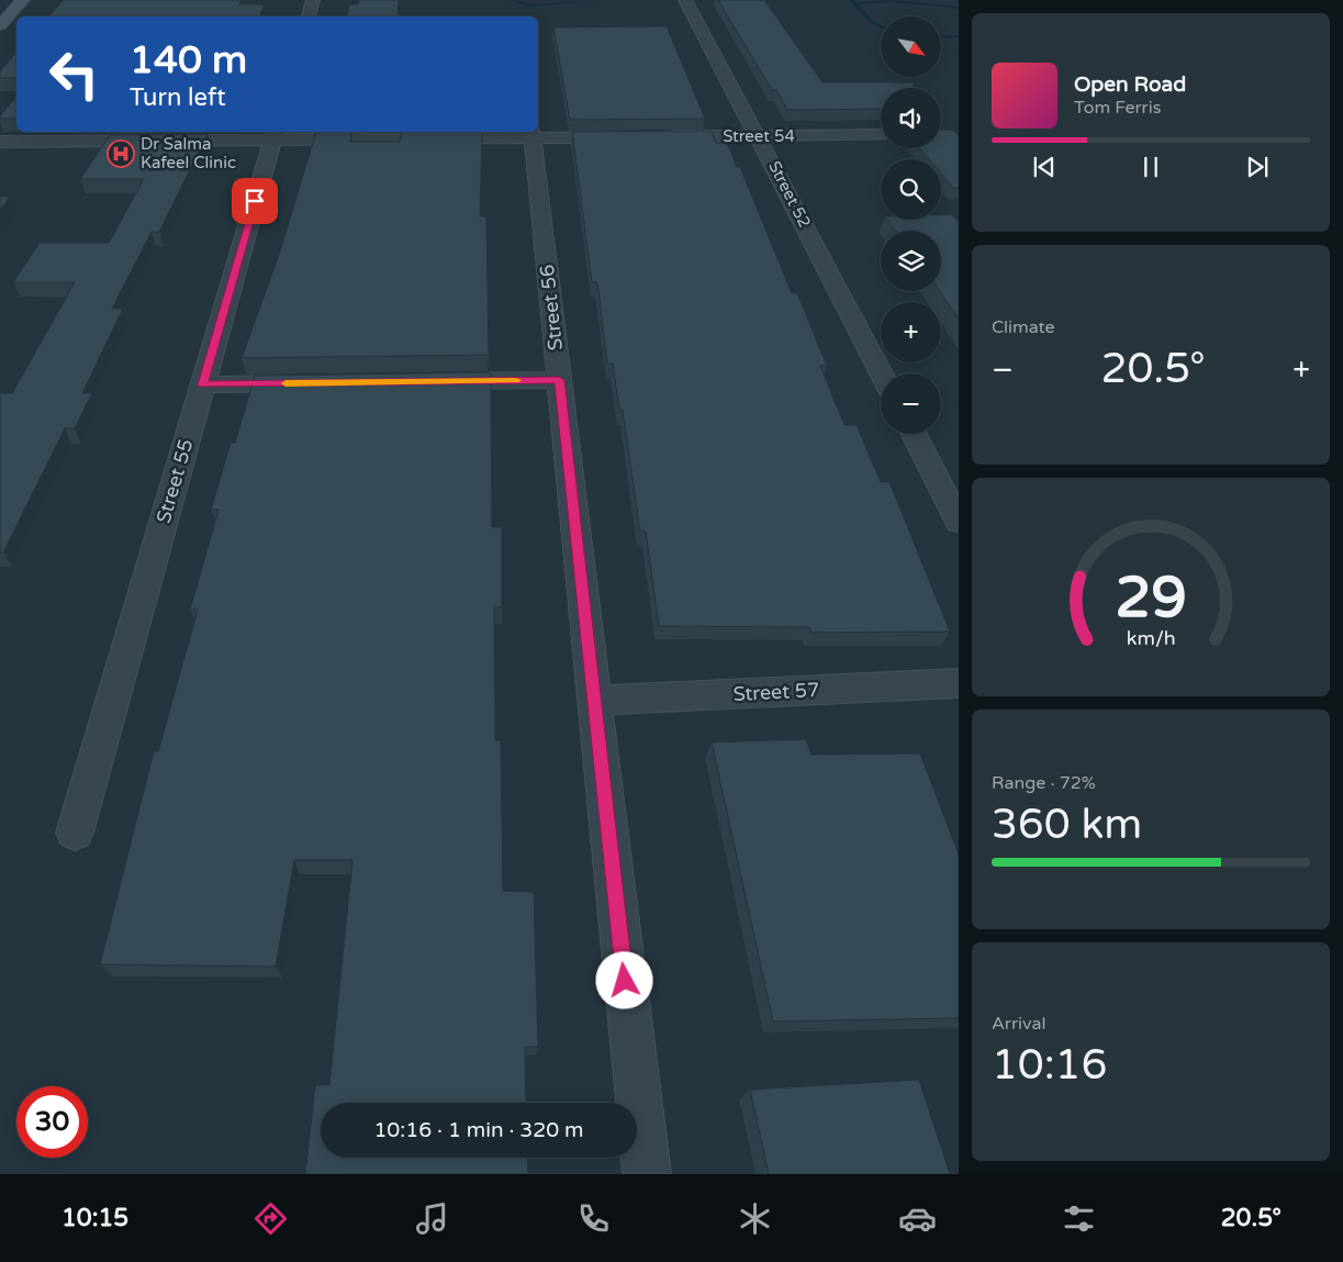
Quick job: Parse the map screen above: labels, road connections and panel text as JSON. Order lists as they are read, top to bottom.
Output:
{
  "streets": {
    "street": [
      "Street 54",
      "Street 52",
      "Street 56",
      "Street 55",
      "Street 57"
    ]
  },
  "crossings": [
    ["Street 54", "Street 52"],
    ["Street 56", "Street 57"]
  ],
  "places": {
    "hospital": ["Dr Salma Kafeel Clinic"]
  },
  "north": "bottom right",
  "page": {
    "map_buttons": ["+", "−"],
    "turn": ["140 m", "Turn left"],
    "song": ["Open Road", "Tom Ferris"],
    "tile": [
      "Climate",
      ["Range · 72%", "360 km"],
      ["Arrival", "10:16"]
    ],
    "heat": ["−", "20.5°", "+"],
    "limit": "30",
    "trip": "10:16 · 1 min · 320 m",
    "tabs": ["10:15", "20.5°"],
    "gauge": ["29", "km/h"]
  }
}
